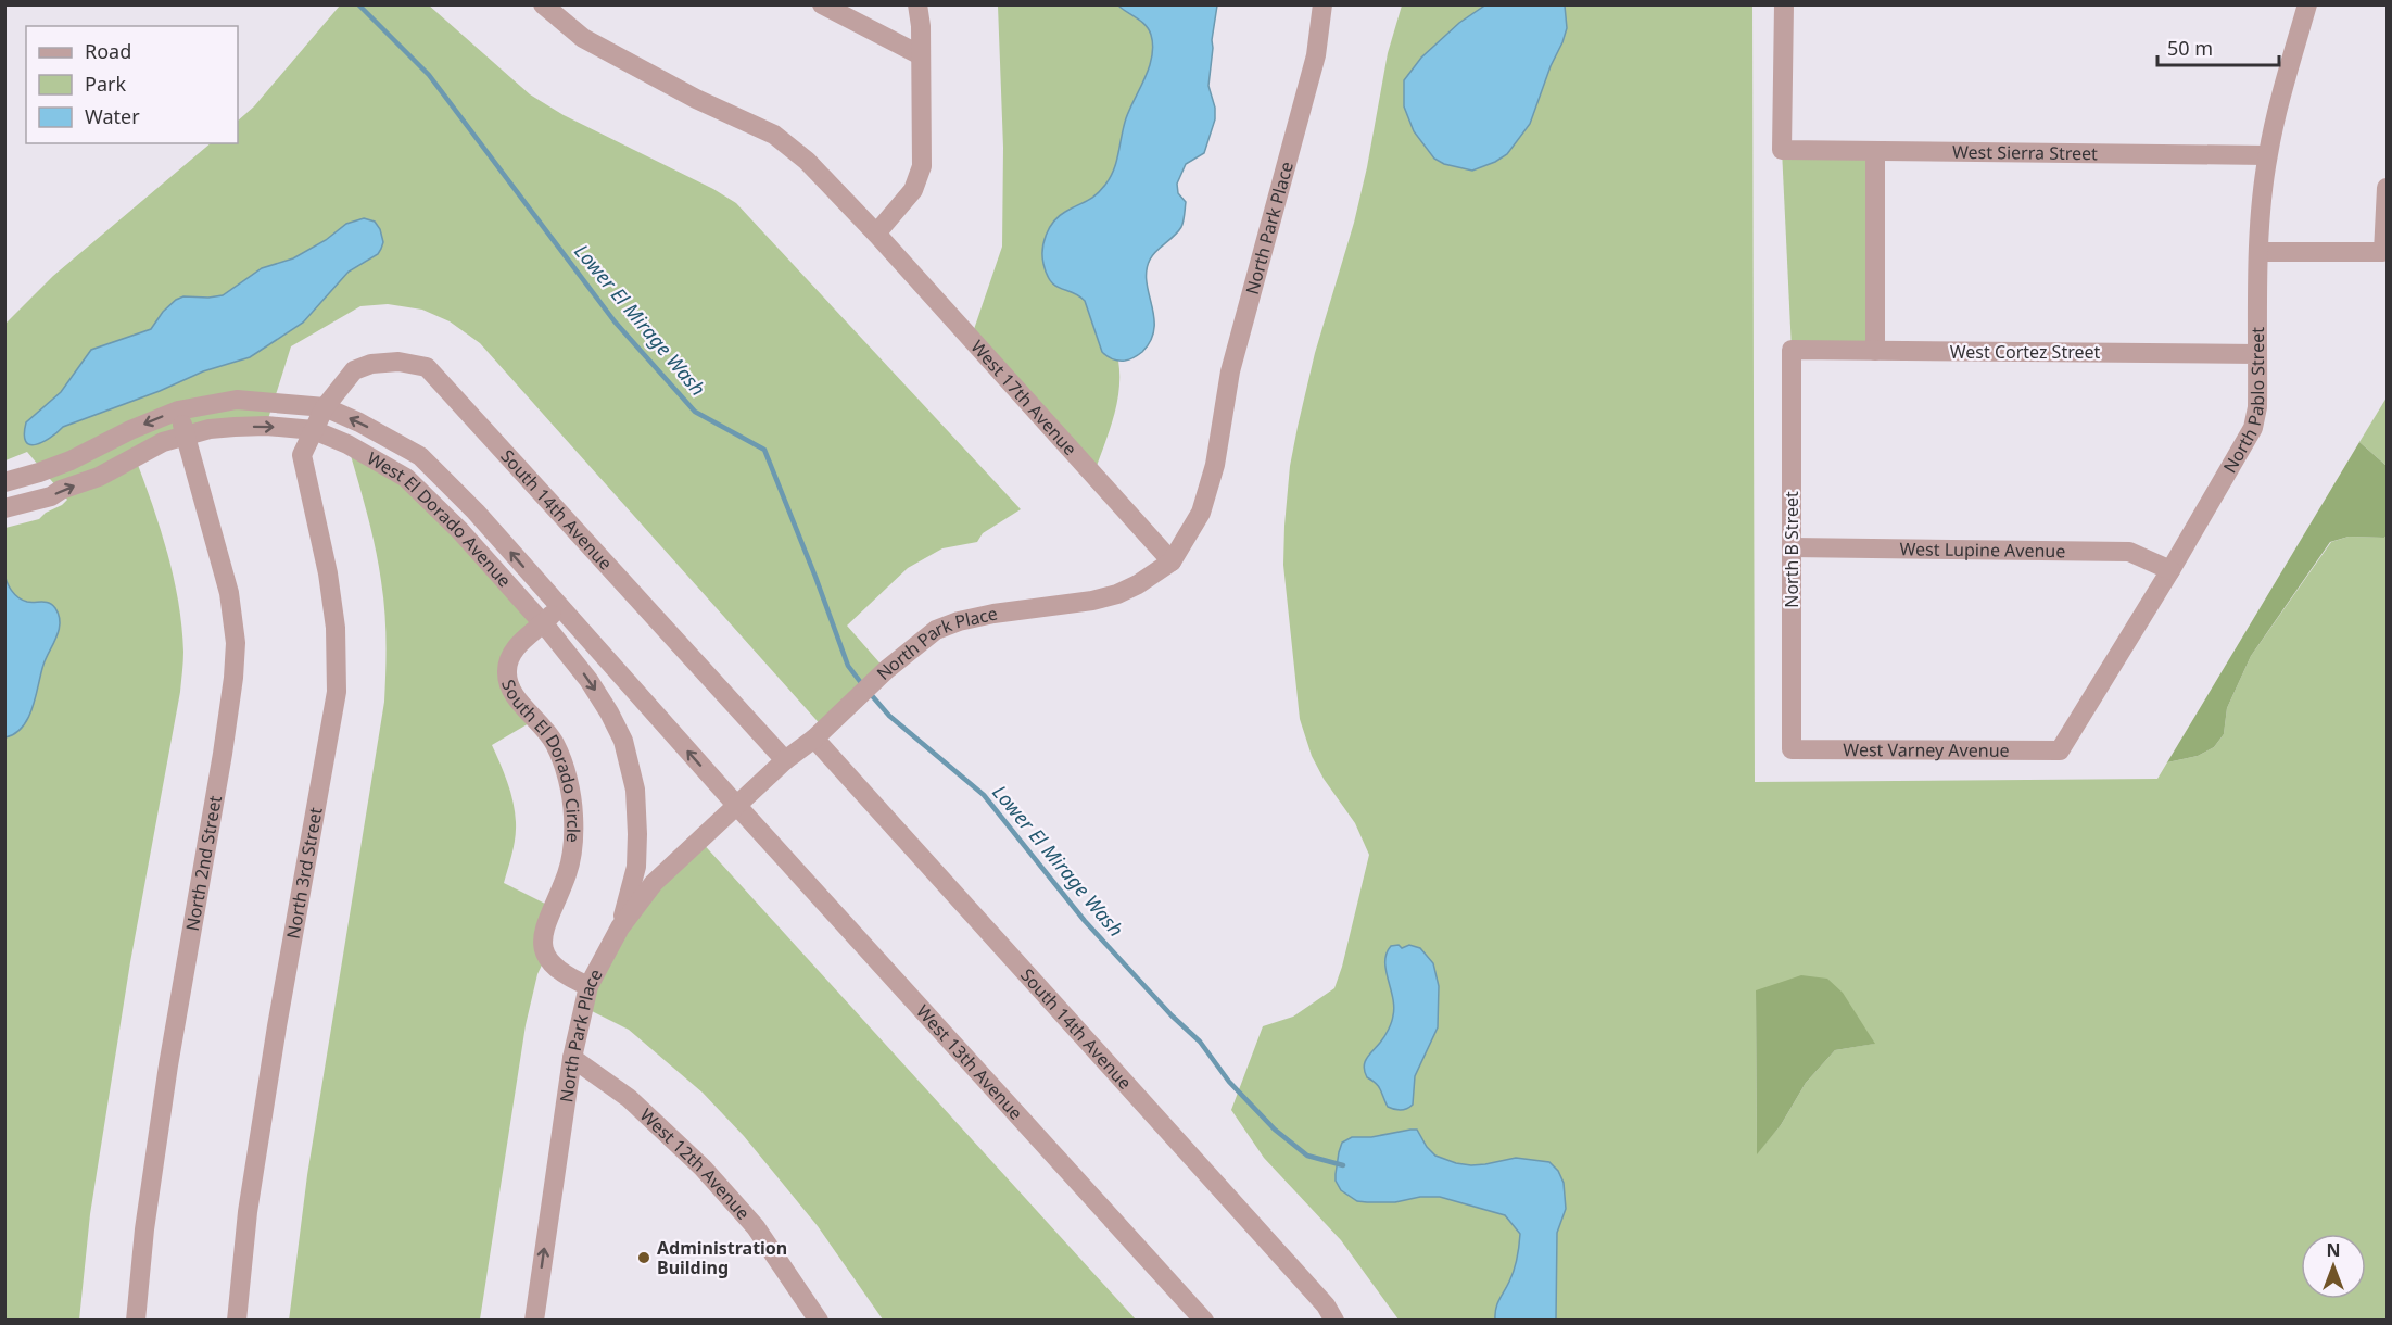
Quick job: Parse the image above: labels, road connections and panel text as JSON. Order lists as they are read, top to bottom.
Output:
{
  "streets": {
    "street": [
      "West Sierra Street",
      "North Park Place",
      "West Cortez Street",
      "West 17th Avenue",
      "North Pablo Street",
      "South 14th Avenue",
      "West El Dorado Avenue",
      "North B Street",
      "West Lupine Avenue",
      "West Varney Avenue",
      "South El Dorado Circle",
      "North 2nd Street",
      "North 3rd Street",
      "West 13th Avenue",
      "West 12th Avenue"
    ]
  },
  "crossings": [
    ["West Sierra Street", "North Pablo Street"],
    ["North Park Place", "West 17th Avenue"],
    ["North Park Place", "South 14th Avenue"],
    ["North Park Place", "West El Dorado Avenue"],
    ["North Park Place", "South El Dorado Circle"],
    ["North Park Place", "West 13th Avenue"],
    ["North Park Place", "West 12th Avenue"],
    ["West Cortez Street", "North Pablo Street"],
    ["West Cortez Street", "North B Street"],
    ["North Pablo Street", "West Lupine Avenue"],
    ["North Pablo Street", "West Varney Avenue"],
    ["South 14th Avenue", "West El Dorado Avenue"],
    ["South 14th Avenue", "North 3rd Street"],
    ["West El Dorado Avenue", "South El Dorado Circle"],
    ["West El Dorado Avenue", "North 2nd Street"],
    ["West El Dorado Avenue", "North 3rd Street"],
    ["West El Dorado Avenue", "West 13th Avenue"],
    ["North B Street", "West Lupine Avenue"],
    ["North B Street", "West Varney Avenue"]
  ],
  "water": ["Lower El Mirage Wash"],
  "places": ["Administration Building"],
  "legend": ["Road", "Park", "Water"],
  "scale_bar": "50 m",
  "north": "top"
}
